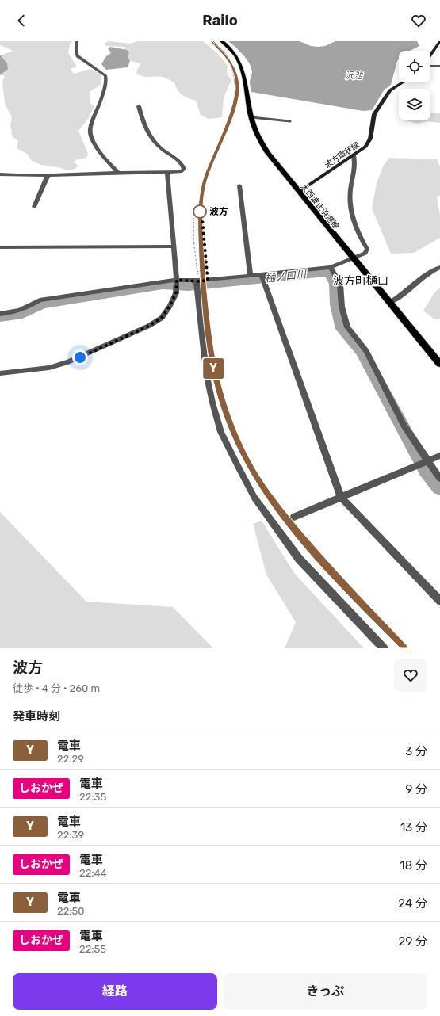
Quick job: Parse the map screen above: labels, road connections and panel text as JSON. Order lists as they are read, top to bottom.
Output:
{
  "streets": {
    "main road": ["波方環状線", "大西波止浜港線"]
  },
  "crossings": [
    ["波方環状線", "大西波止浜港線"]
  ],
  "districts": ["波方町樋口"],
  "water": ["沢池", "樋ノ口川"],
  "places": ["波方"],
  "page": {
    "header": "Railo",
    "on_map": "Y",
    "heading": [
      ["波方", "徒歩 · 4 分 · 260 m"],
      "発車時刻"
    ],
    "list": [
      {
        "mark": "Y",
        "name": "電車",
        "note": "22:29",
        "value": "3 分"
      },
      {
        "mark": "しおかぜ",
        "name": "電車",
        "note": "22:35",
        "value": "9 分"
      },
      {
        "mark": "Y",
        "name": "電車",
        "note": "22:39",
        "value": "13 分"
      },
      {
        "mark": "しおかぜ",
        "name": "電車",
        "note": "22:44",
        "value": "18 分"
      },
      {
        "mark": "Y",
        "name": "電車",
        "note": "22:50",
        "value": "24 分"
      },
      {
        "mark": "しおかぜ",
        "name": "電車",
        "note": "22:55",
        "value": "29 分"
      }
    ],
    "buttons": ["経路", "きっぷ"]
  }
}
